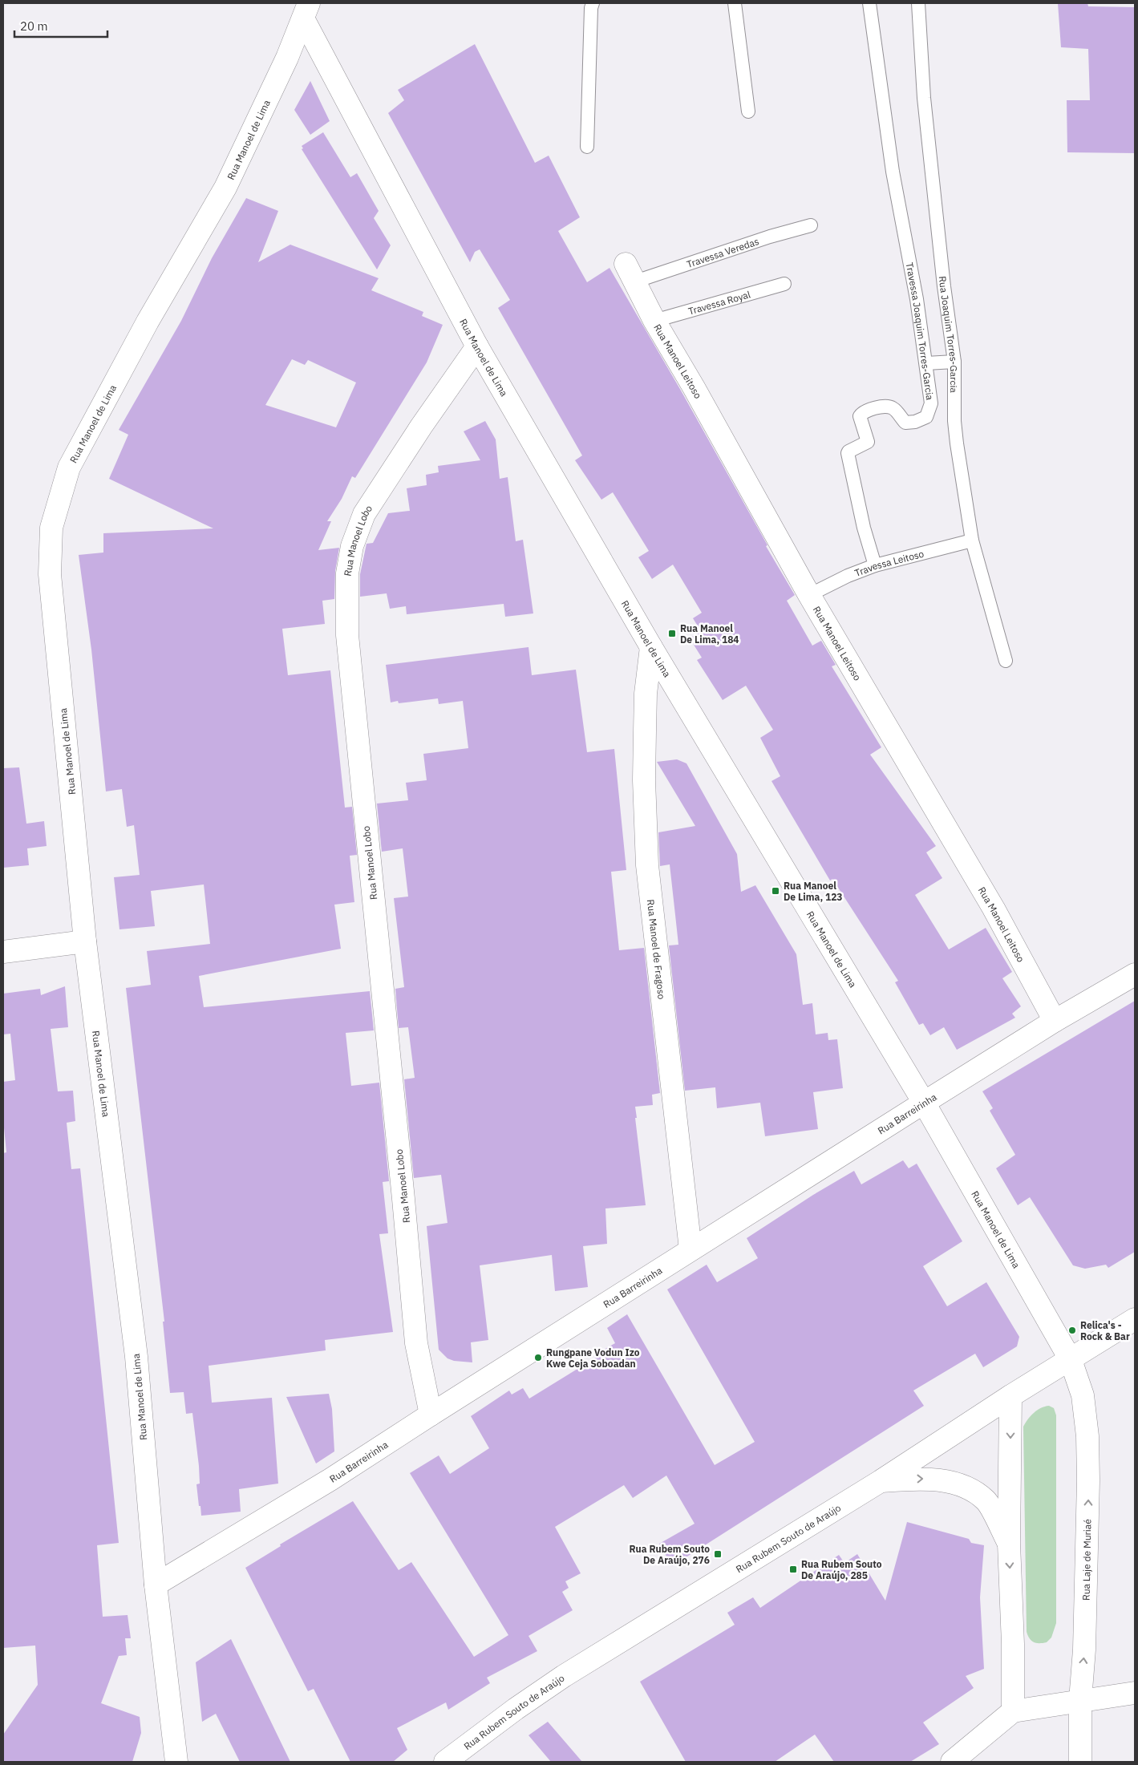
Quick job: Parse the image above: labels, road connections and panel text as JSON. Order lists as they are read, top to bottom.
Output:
{
  "streets": {
    "street": [
      "Rua Manoel de Lima",
      "Rua Manoel Leitoso",
      "Rua Manoel Lobo",
      "Rua Manoel de Fragoso",
      "Rua Barreirinha",
      "Rua Rubem Souto de Araújo",
      "Rua Laje de Muriaé"
    ],
    "lane": [
      "Travessa Veredas",
      "Travessa Royal",
      "Travessa Joaquim Torres-Garcia",
      "Rua Joaquim Torres-Garcia",
      "Travessa Leitoso"
    ]
  },
  "crossings": [
    ["Rua Manoel de Lima", "Rua Manoel Lobo"],
    ["Rua Manoel de Lima", "Rua Manoel de Fragoso"],
    ["Rua Manoel de Lima", "Rua Barreirinha"],
    ["Rua Manoel de Lima", "Rua Rubem Souto de Araújo"],
    ["Rua Manoel de Lima", "Rua Laje de Muriaé"],
    ["Travessa Veredas", "Rua Manoel Leitoso"],
    ["Travessa Royal", "Rua Manoel Leitoso"],
    ["Travessa Joaquim Torres-Garcia", "Travessa Leitoso"],
    ["Rua Joaquim Torres-Garcia", "Travessa Leitoso"],
    ["Rua Manoel Leitoso", "Travessa Leitoso"],
    ["Rua Manoel Leitoso", "Rua Barreirinha"],
    ["Rua Manoel Lobo", "Rua Barreirinha"],
    ["Rua Manoel de Fragoso", "Rua Barreirinha"],
    ["Rua Rubem Souto de Araújo", "Rua Laje de Muriaé"]
  ],
  "places": {
    "transit": [
      "Rua Manoel De Lima, 184",
      "Rua Manoel De Lima, 123",
      "Rua Rubem Souto De Araújo, 276",
      "Rua Rubem Souto De Araújo, 285"
    ],
    "other": ["Relica's - Rock & Bar", "Rungpane Vodun Izo Kwe Ceja Soboadan"]
  },
  "scale_bar": "20 m"
}
